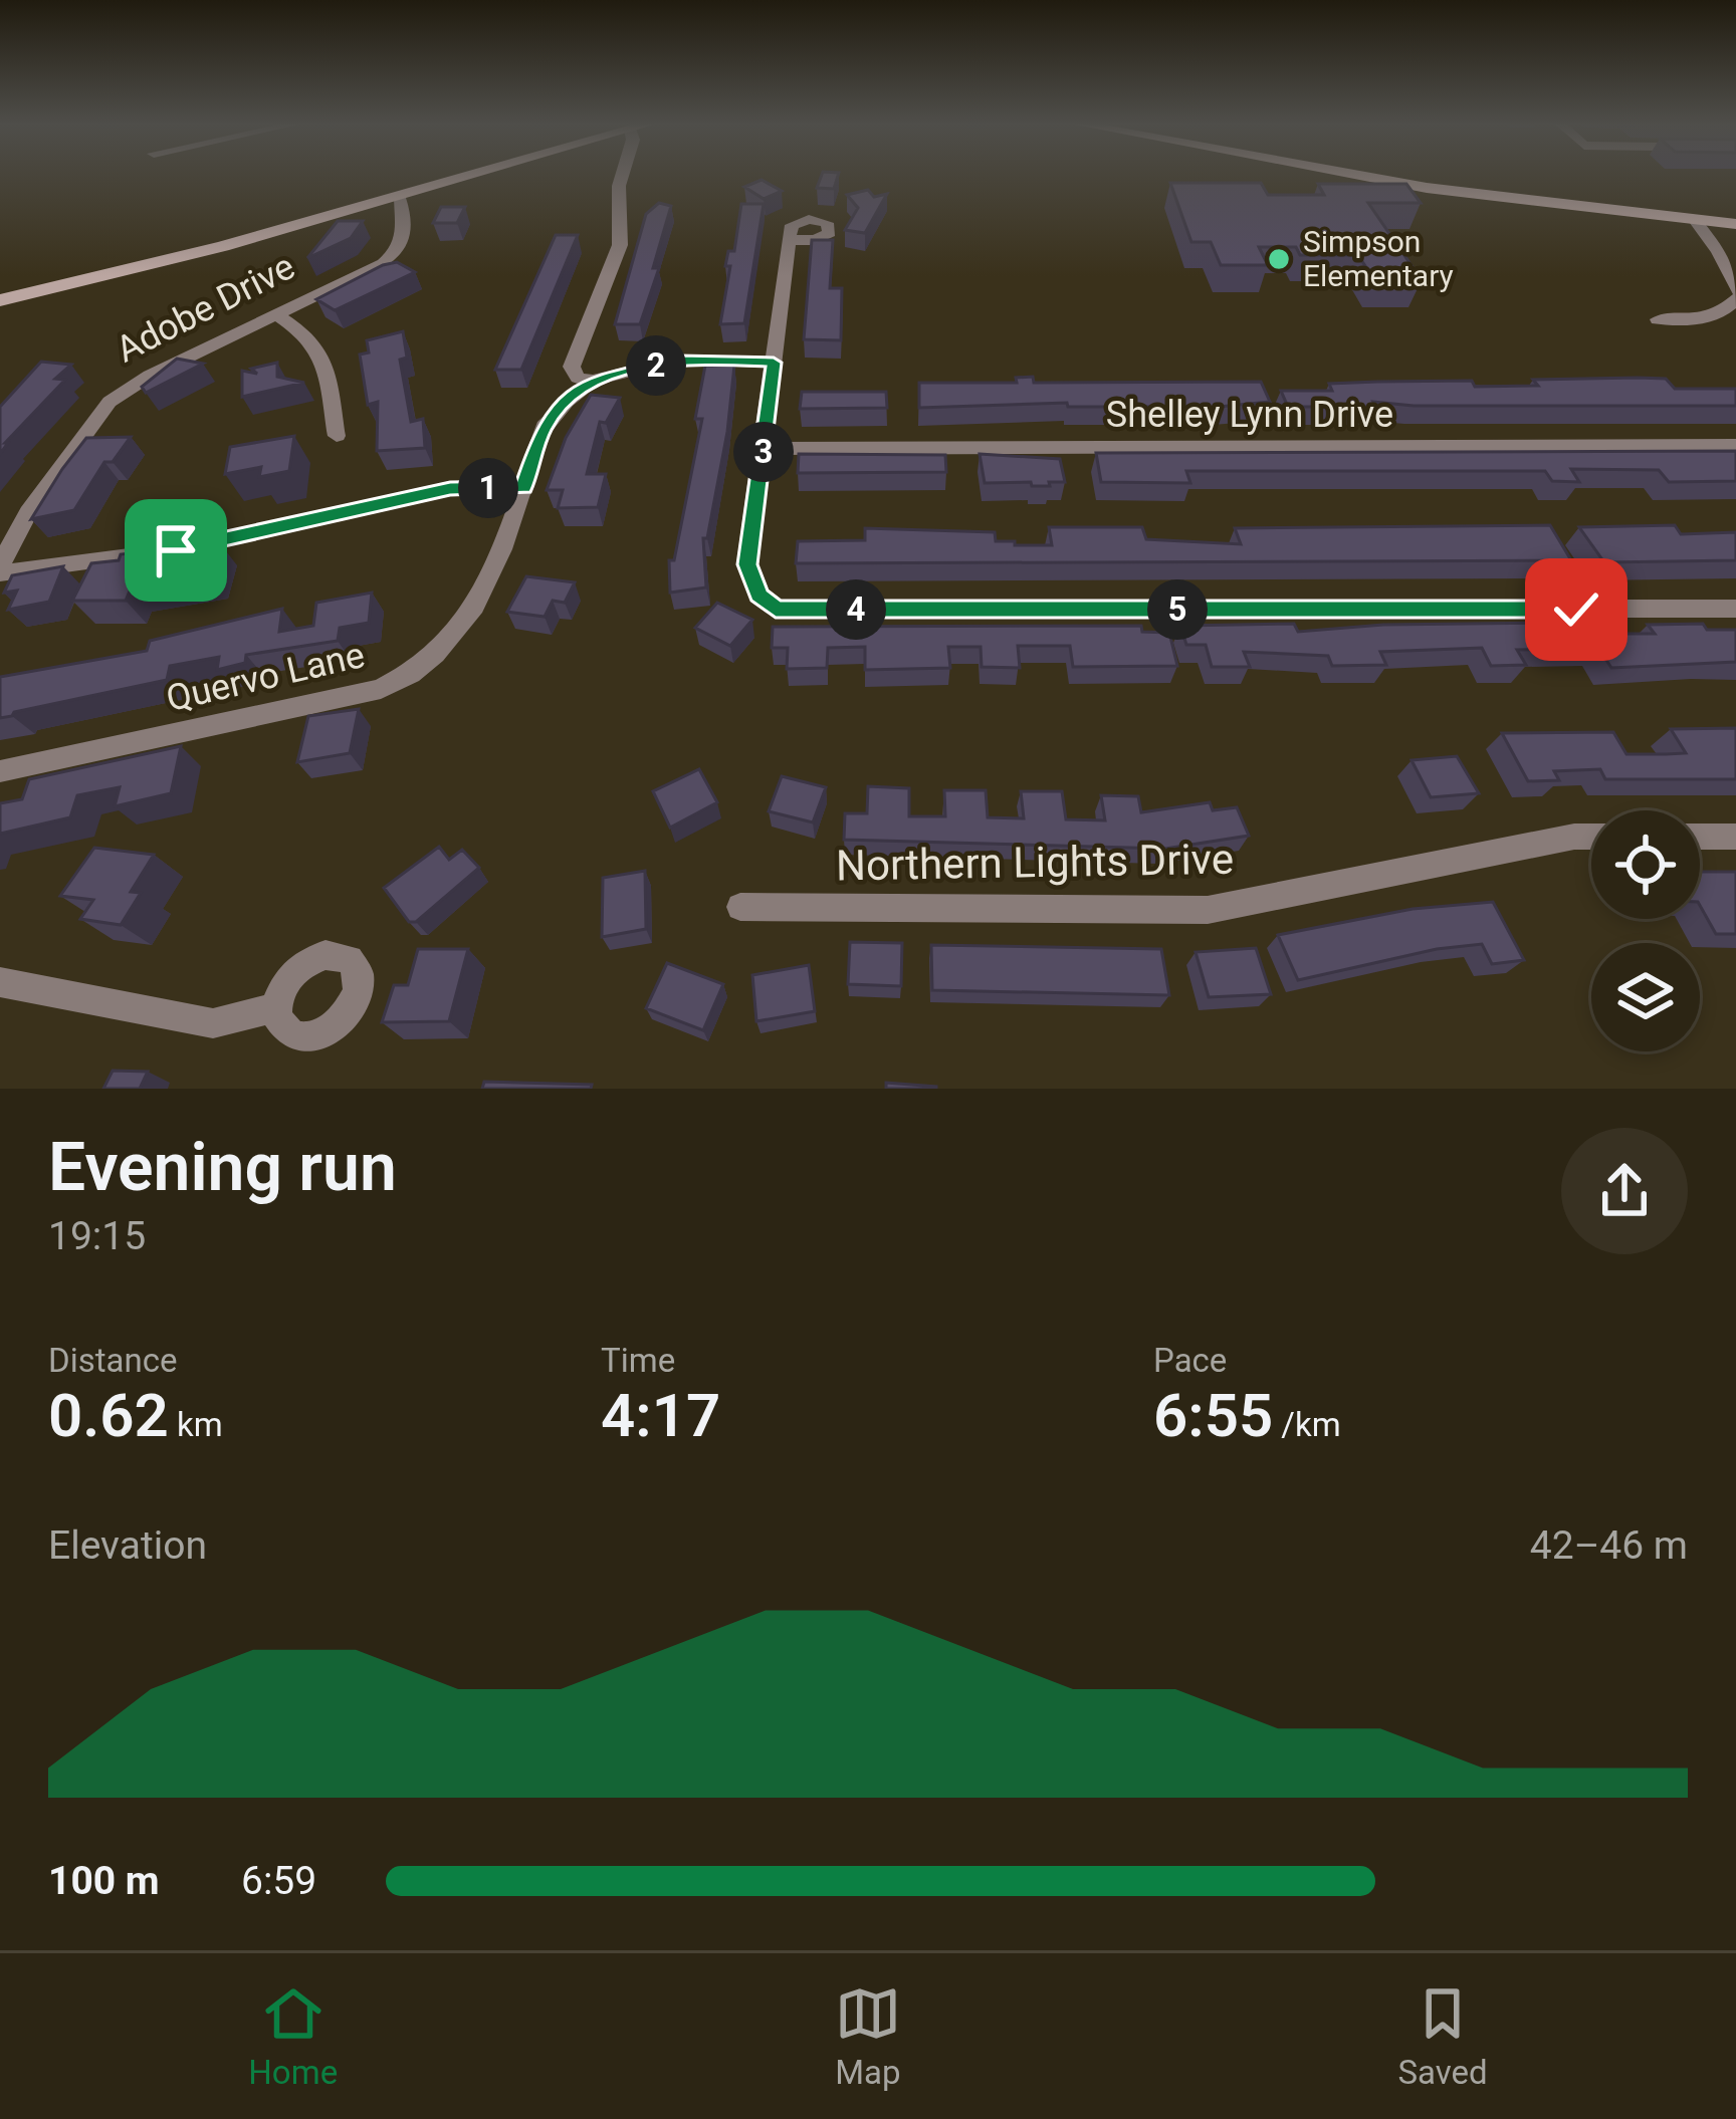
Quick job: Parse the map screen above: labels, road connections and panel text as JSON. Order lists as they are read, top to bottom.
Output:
{
  "streets": {
    "street": [
      "Adobe Drive",
      "Shelley Lynn Drive",
      "Quervo Lane",
      "Northern Lights Drive"
    ]
  },
  "places": ["Simpson Elementary"],
  "page": {
    "pins": [
      "2",
      "3",
      "1",
      "4",
      "5"
    ],
    "heading": ["Evening run", "19:15"],
    "stats": [
      ["Distance", "0.62 km"],
      ["Time", "4:17"],
      ["Pace", "6:55 /km"]
    ],
    "chart": ["Elevation", "42–46 m"],
    "list": [
      {
        "name": "100 m",
        "note": "6:59"
      }
    ],
    "tabs": ["Home", "Map", "Saved"]
  }
}
